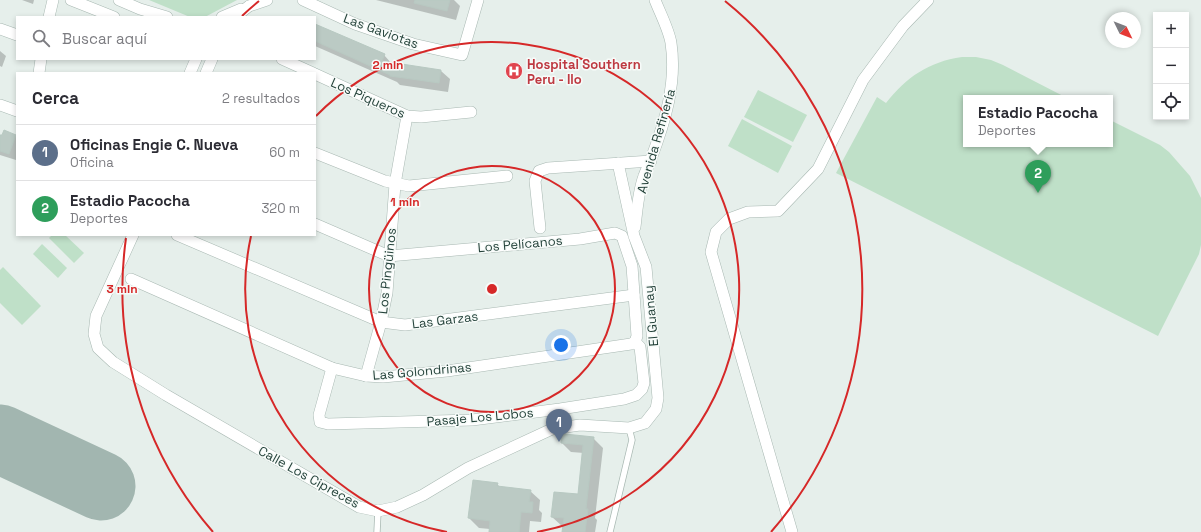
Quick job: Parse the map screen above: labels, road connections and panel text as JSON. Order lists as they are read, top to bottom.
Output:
{
  "streets": {
    "street": [
      "Las Gaviotas",
      "Los Piqueros",
      "Avenida Refinería",
      "Los Pelícanos",
      "Los Pingüinos",
      "El Guanay",
      "Las Garzas",
      "Las Golondrinas",
      "Pasaje Los Lobos",
      "Calle Los Cipreces"
    ]
  },
  "crossings": [
    ["Los Piqueros", "Los Pingüinos"],
    ["Avenida Refinería", "El Guanay"],
    ["Los Pelícanos", "Los Pingüinos"],
    ["Los Pelícanos", "Las Garzas"],
    ["Los Pelícanos", "Las Golondrinas"],
    ["Los Pelícanos", "Pasaje Los Lobos"],
    ["Los Pingüinos", "Las Garzas"],
    ["Los Pingüinos", "Las Golondrinas"],
    ["El Guanay", "Calle Los Cipreces"],
    ["Las Golondrinas", "Pasaje Los Lobos"]
  ],
  "places": {
    "hospital": ["Hospital Southern Peru - Ilo"]
  },
  "north": "bottom right",
  "page": {
    "map_buttons": ["+", "−"],
    "search": "Buscar aquí",
    "heading": ["Cerca", "2 resultados"],
    "popup": ["Estadio Pacocha", "Deportes"],
    "list": [
      {
        "mark": "1",
        "name": "Oficinas Engie C. Nueva",
        "note": "Oficina",
        "value": "60 m"
      },
      {
        "mark": "2",
        "name": "Estadio Pacocha",
        "note": "Deportes",
        "value": "320 m"
      }
    ],
    "pins": ["2", "1"]
  },
  "rings": ["2 min", "1 min", "3 min"]
}
